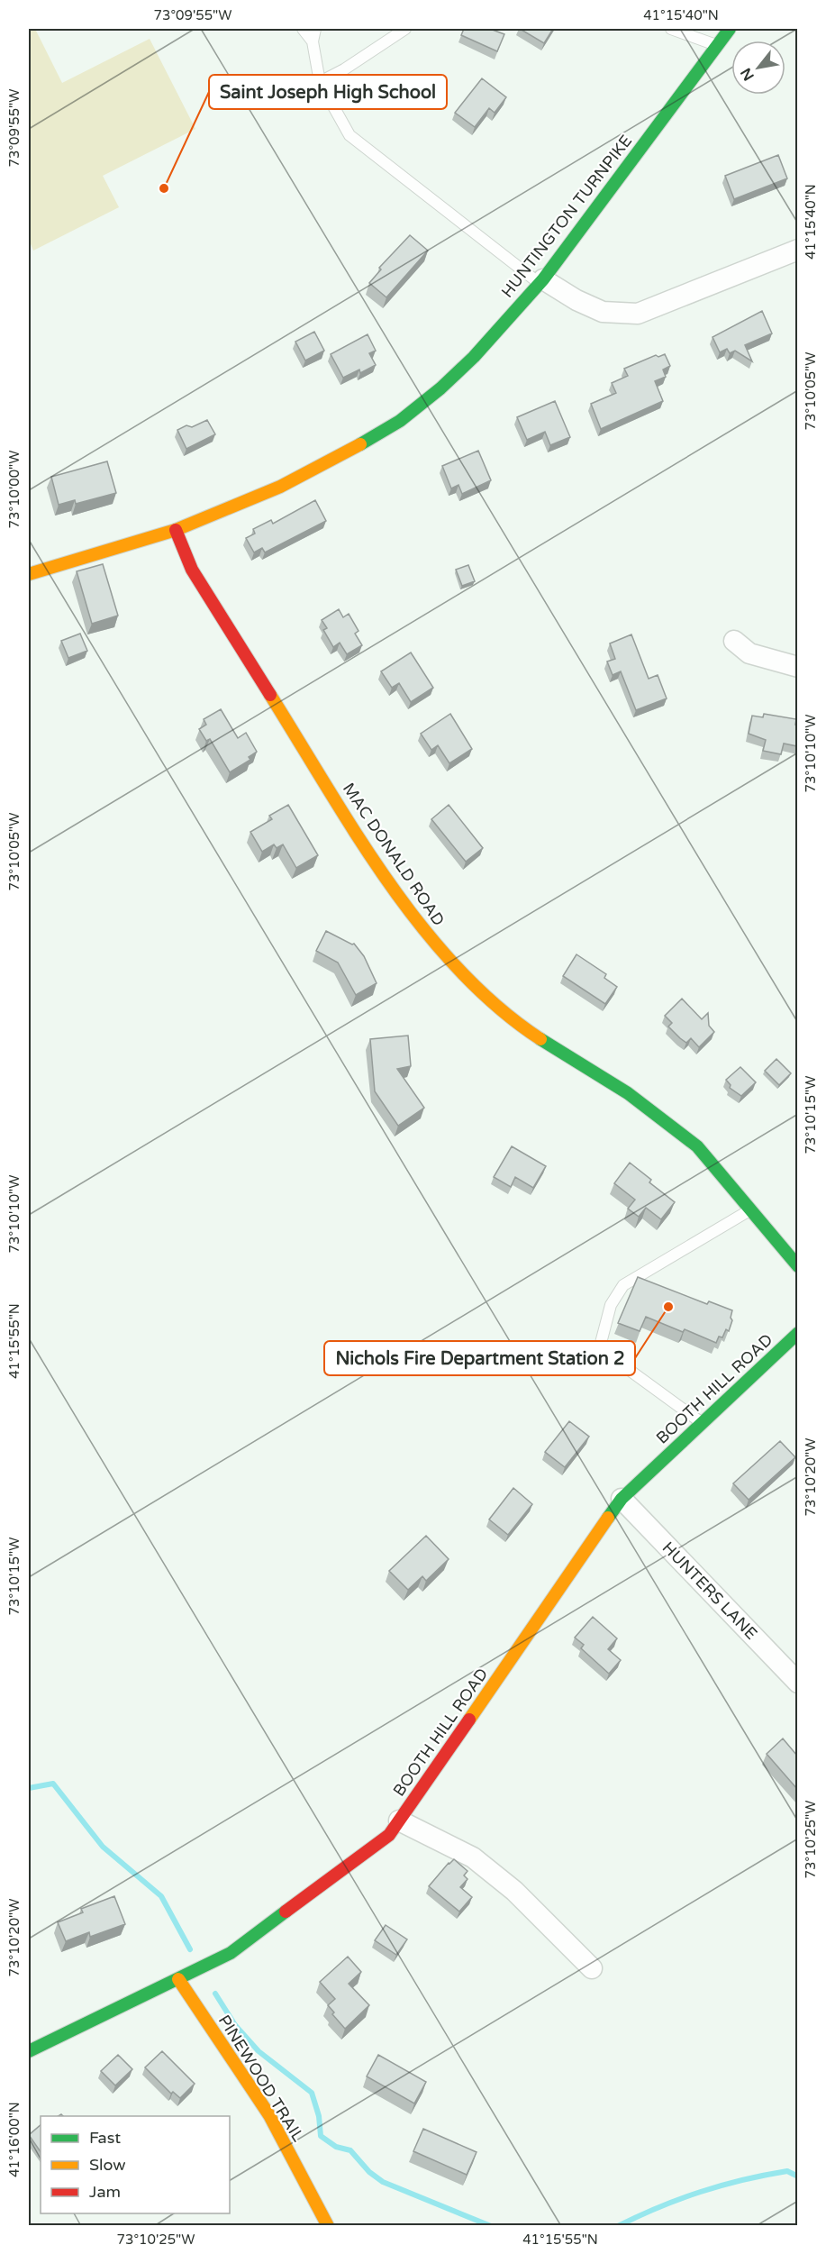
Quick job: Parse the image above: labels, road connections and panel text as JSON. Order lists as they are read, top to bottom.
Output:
{
  "streets": {
    "street": [
      "HUNTINGTON TURNPIKE",
      "MAC DONALD ROAD",
      "BOOTH HILL ROAD",
      "HUNTERS LANE",
      "PINEWOOD TRAIL"
    ]
  },
  "crossings": [
    ["HUNTINGTON TURNPIKE", "MAC DONALD ROAD"],
    ["BOOTH HILL ROAD", "HUNTERS LANE"],
    ["BOOTH HILL ROAD", "PINEWOOD TRAIL"]
  ],
  "places": ["Saint Joseph High School", "Nichols Fire Department Station 2"],
  "legend": ["Fast", "Slow", "Jam"],
  "north": "bottom left",
  "coordinates": [
    "73°09'55\"W",
    "41°15'40\"N",
    "73°10'05\"W",
    "73°10'00\"W",
    "73°10'10\"W",
    "73°10'15\"W",
    "41°15'55\"N",
    "73°10'20\"W",
    "73°10'25\"W",
    "41°16'00\"N"
  ]
}
